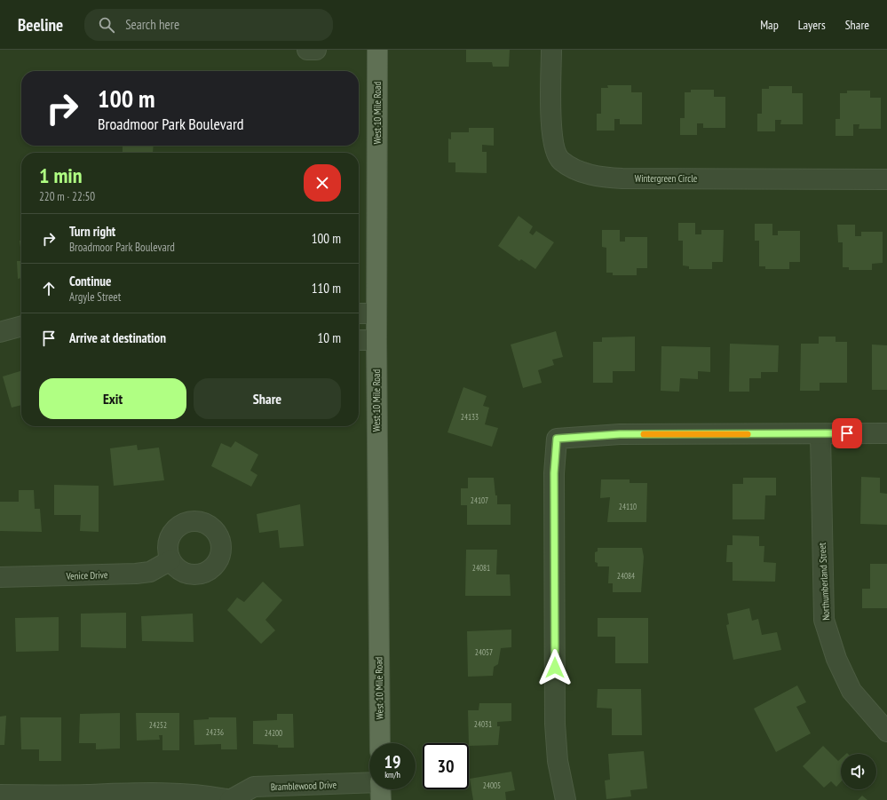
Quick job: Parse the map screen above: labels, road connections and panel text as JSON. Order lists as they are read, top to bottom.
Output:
{
  "streets": {
    "main road": ["West 10 Mile Road"],
    "street": [
      "Wintergreen Circle",
      "Venice Drive",
      "Northumberland Street",
      "Bramblewood Drive"
    ]
  },
  "house_numbers": [
    "24133",
    "24107",
    "24110",
    "24081",
    "24084",
    "24057",
    "24031",
    "24252",
    "24236",
    "24200",
    "24005"
  ],
  "page": {
    "header": "Beeline",
    "search": "Search here",
    "nav": ["Map", "Layers", "Share"],
    "turn": ["100 m", "Broadmoor Park Boulevard"],
    "heading": ["1 min", "220 m · 22:50"],
    "list": [
      {
        "name": "Turn right",
        "note": "Broadmoor Park Boulevard",
        "value": "100 m"
      },
      {
        "name": "Continue",
        "note": "Argyle Street",
        "value": "110 m"
      },
      {
        "name": "Arrive at destination",
        "value": "10 m"
      }
    ],
    "buttons": ["Exit", "Share"],
    "speed": "19 km/h",
    "limit": "30"
  }
}
